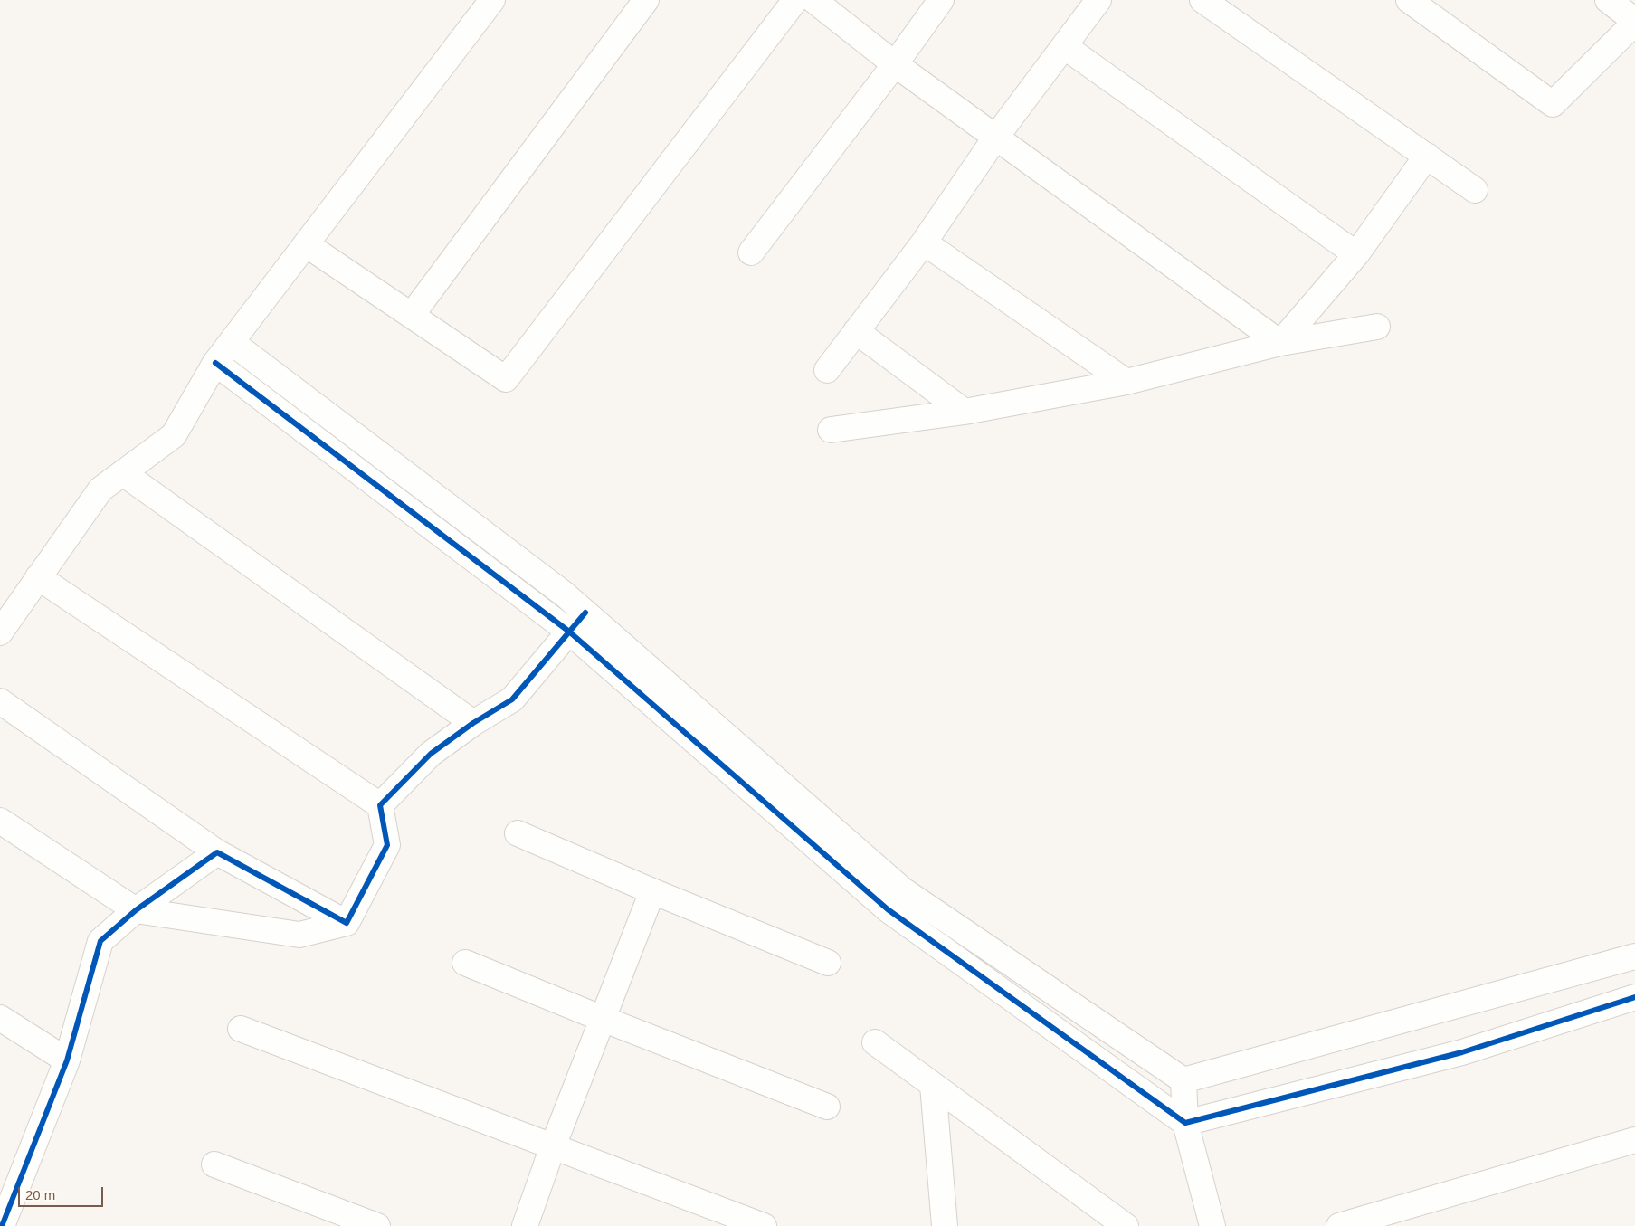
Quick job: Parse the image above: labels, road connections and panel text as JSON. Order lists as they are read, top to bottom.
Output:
{
  "scale_bar": "20 m"
}
